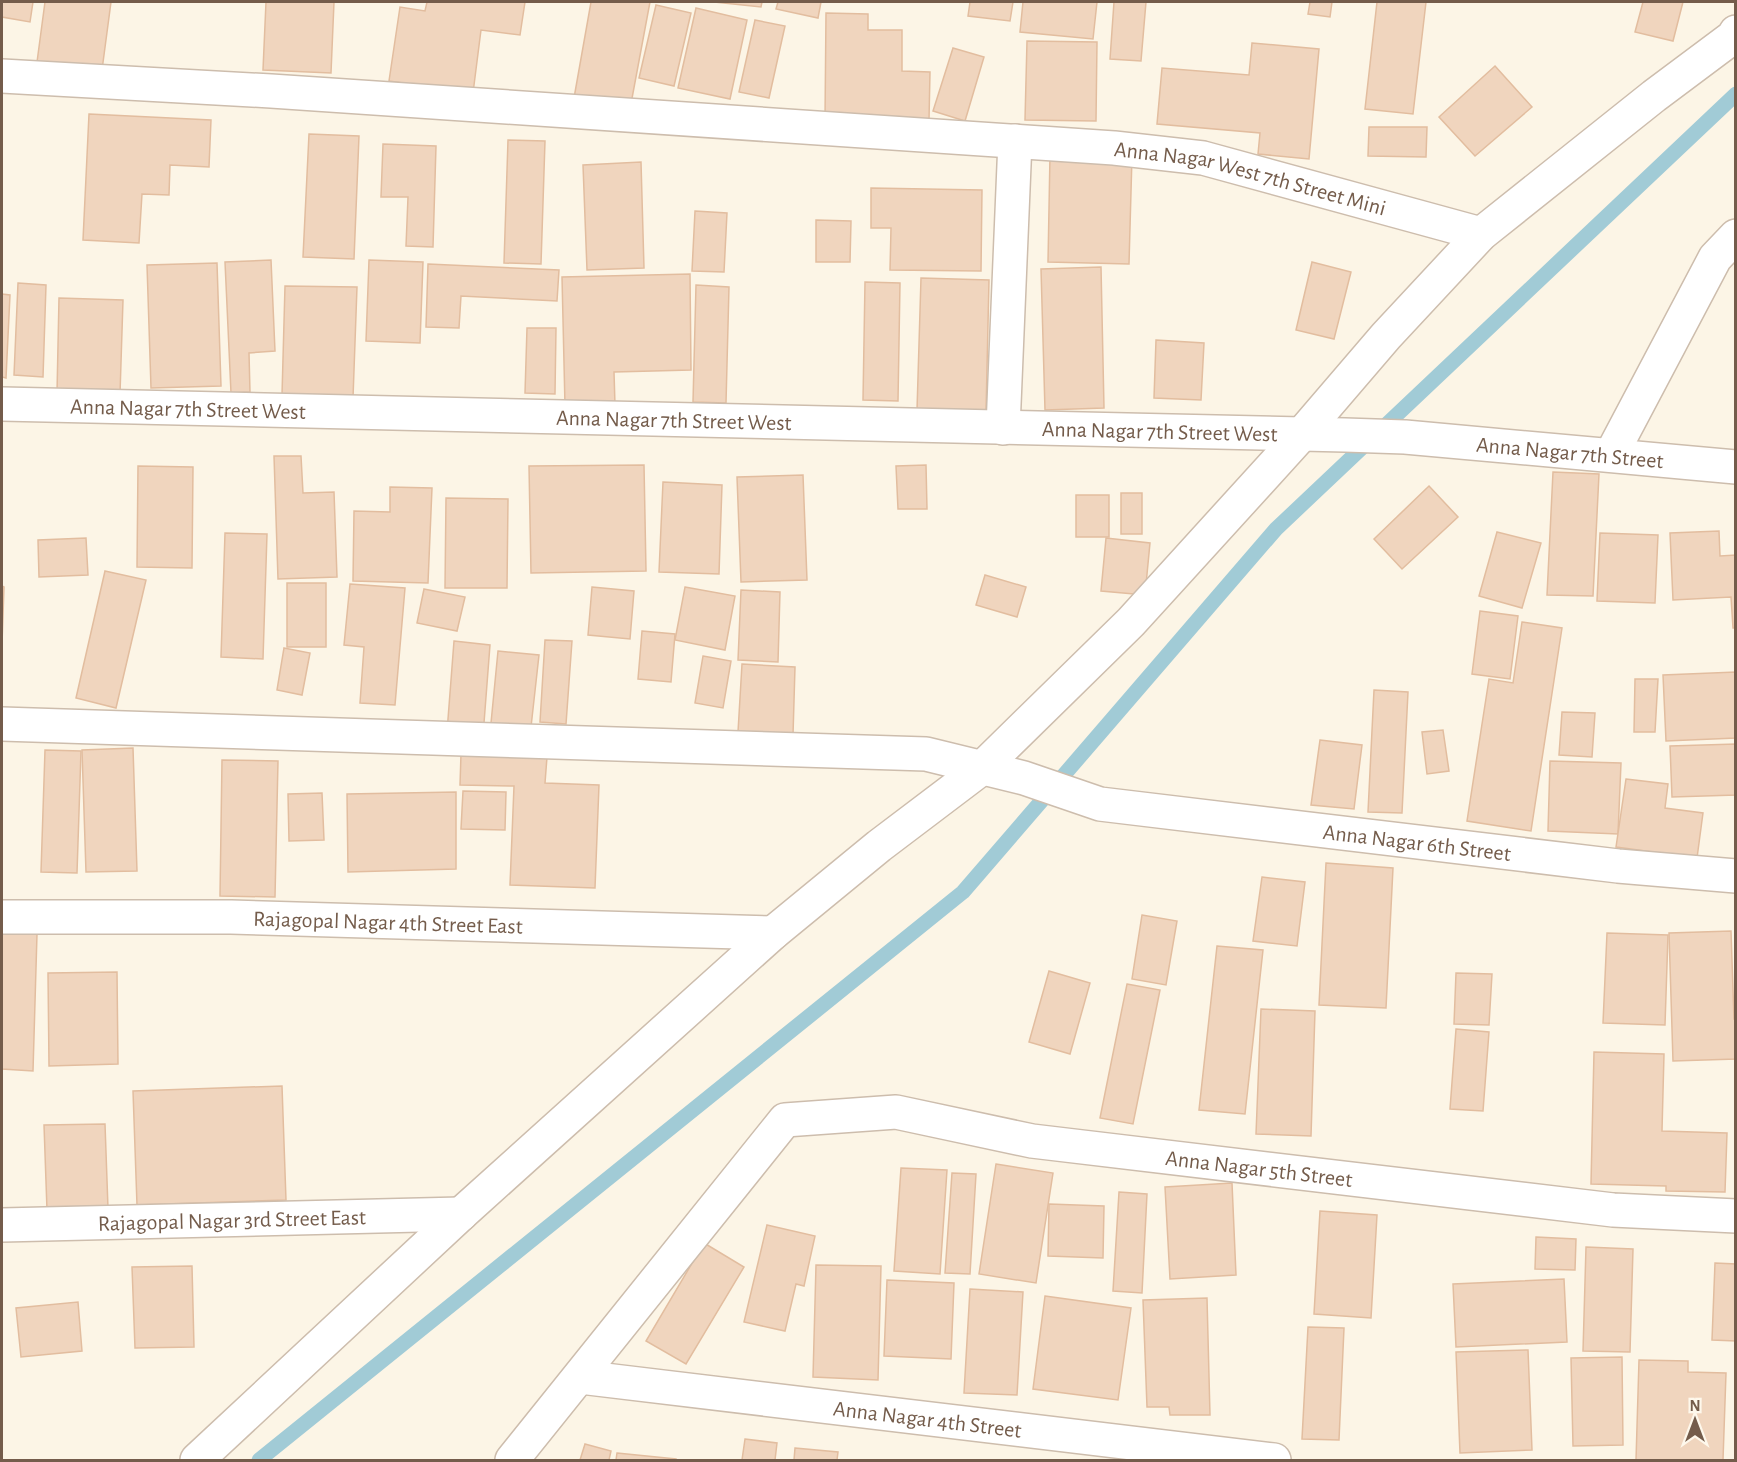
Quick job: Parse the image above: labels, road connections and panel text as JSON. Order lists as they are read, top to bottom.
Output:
{
  "streets": {
    "street": [
      "Anna Nagar West 7th Street Mini",
      "Anna Nagar 7th Street West",
      "Anna Nagar 7th Street",
      "Anna Nagar 6th Street",
      "Rajagopal Nagar 4th Street East",
      "Anna Nagar 5th Street",
      "Rajagopal Nagar 3rd Street East",
      "Anna Nagar 4th Street"
    ]
  },
  "crossings": [
    ["Anna Nagar 7th Street West", "Anna Nagar 7th Street"],
    ["Anna Nagar 5th Street", "Anna Nagar 4th Street"]
  ],
  "north": "top"
}
